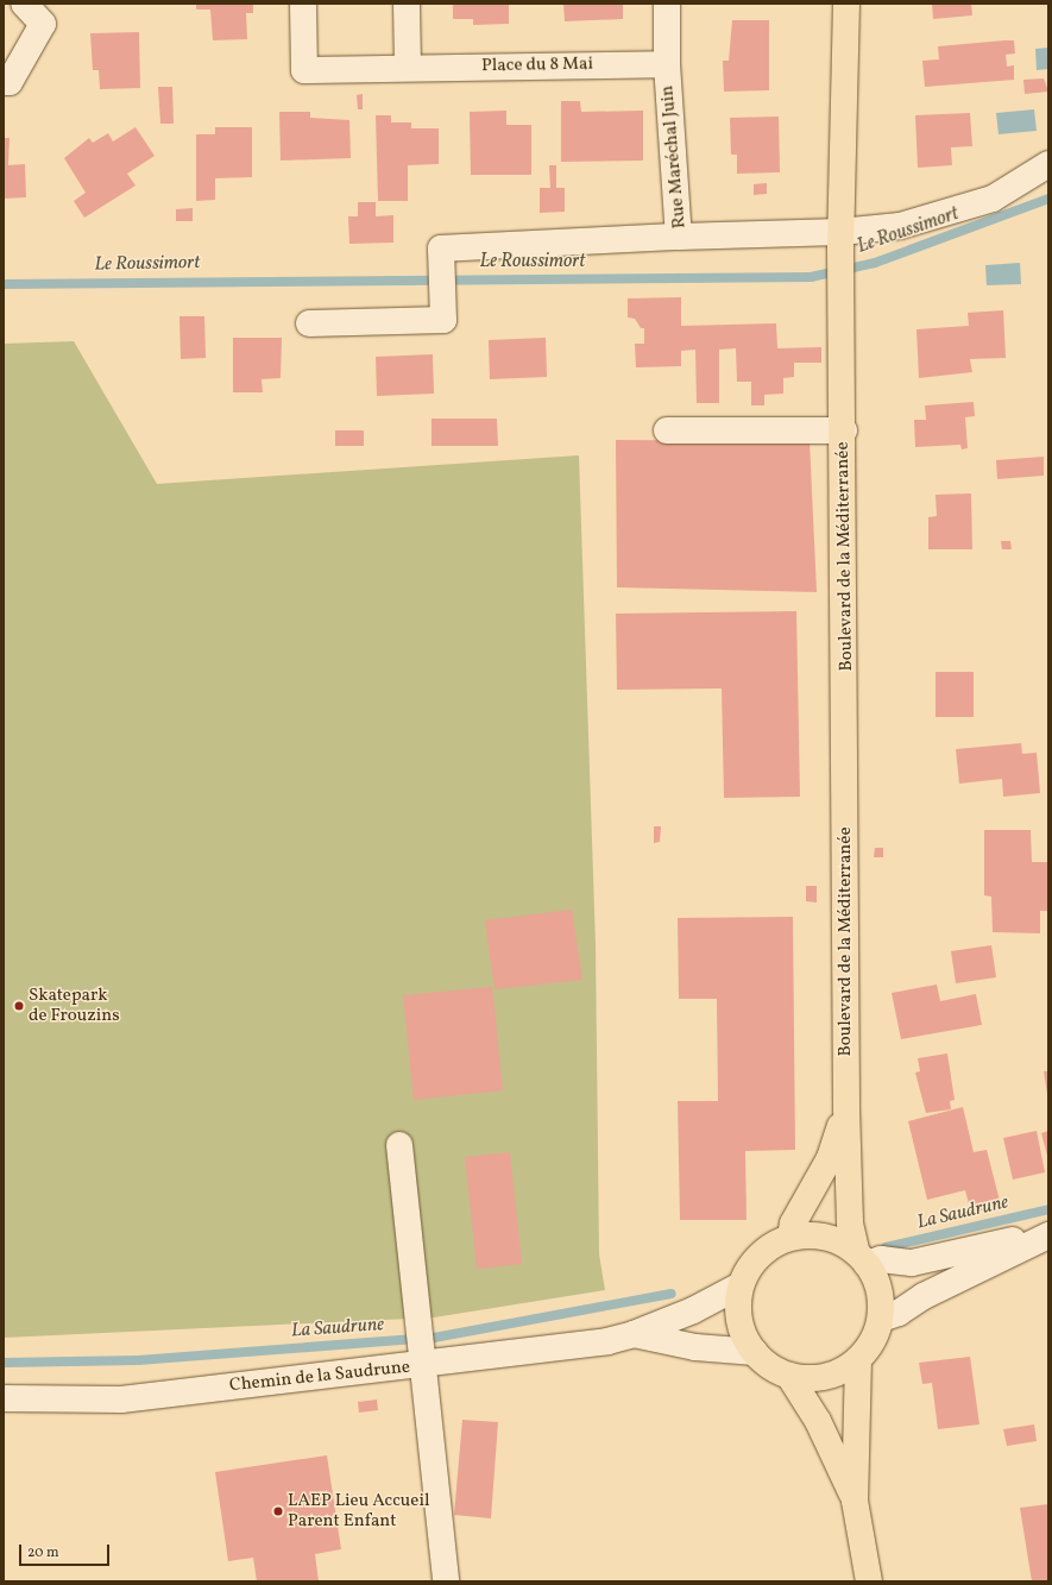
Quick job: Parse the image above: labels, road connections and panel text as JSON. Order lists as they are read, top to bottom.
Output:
{
  "streets": {
    "main road": ["Boulevard de la Méditerranée"],
    "street": ["Place du 8 Mai", "Rue Maréchal Juin", "Chemin de la Saudrune"]
  },
  "crossings": [
    ["Place du 8 Mai", "Rue Maréchal Juin"],
    ["Rue Maréchal Juin", "Boulevard de la Méditerranée"],
    ["Boulevard de la Méditerranée", "Chemin de la Saudrune"]
  ],
  "water": ["Le Roussimort", "La Saudrune"],
  "places": ["Skatepark de Frouzins", "LAEP Lieu Accueil Parent Enfant"],
  "scale_bar": "20 m"
}
